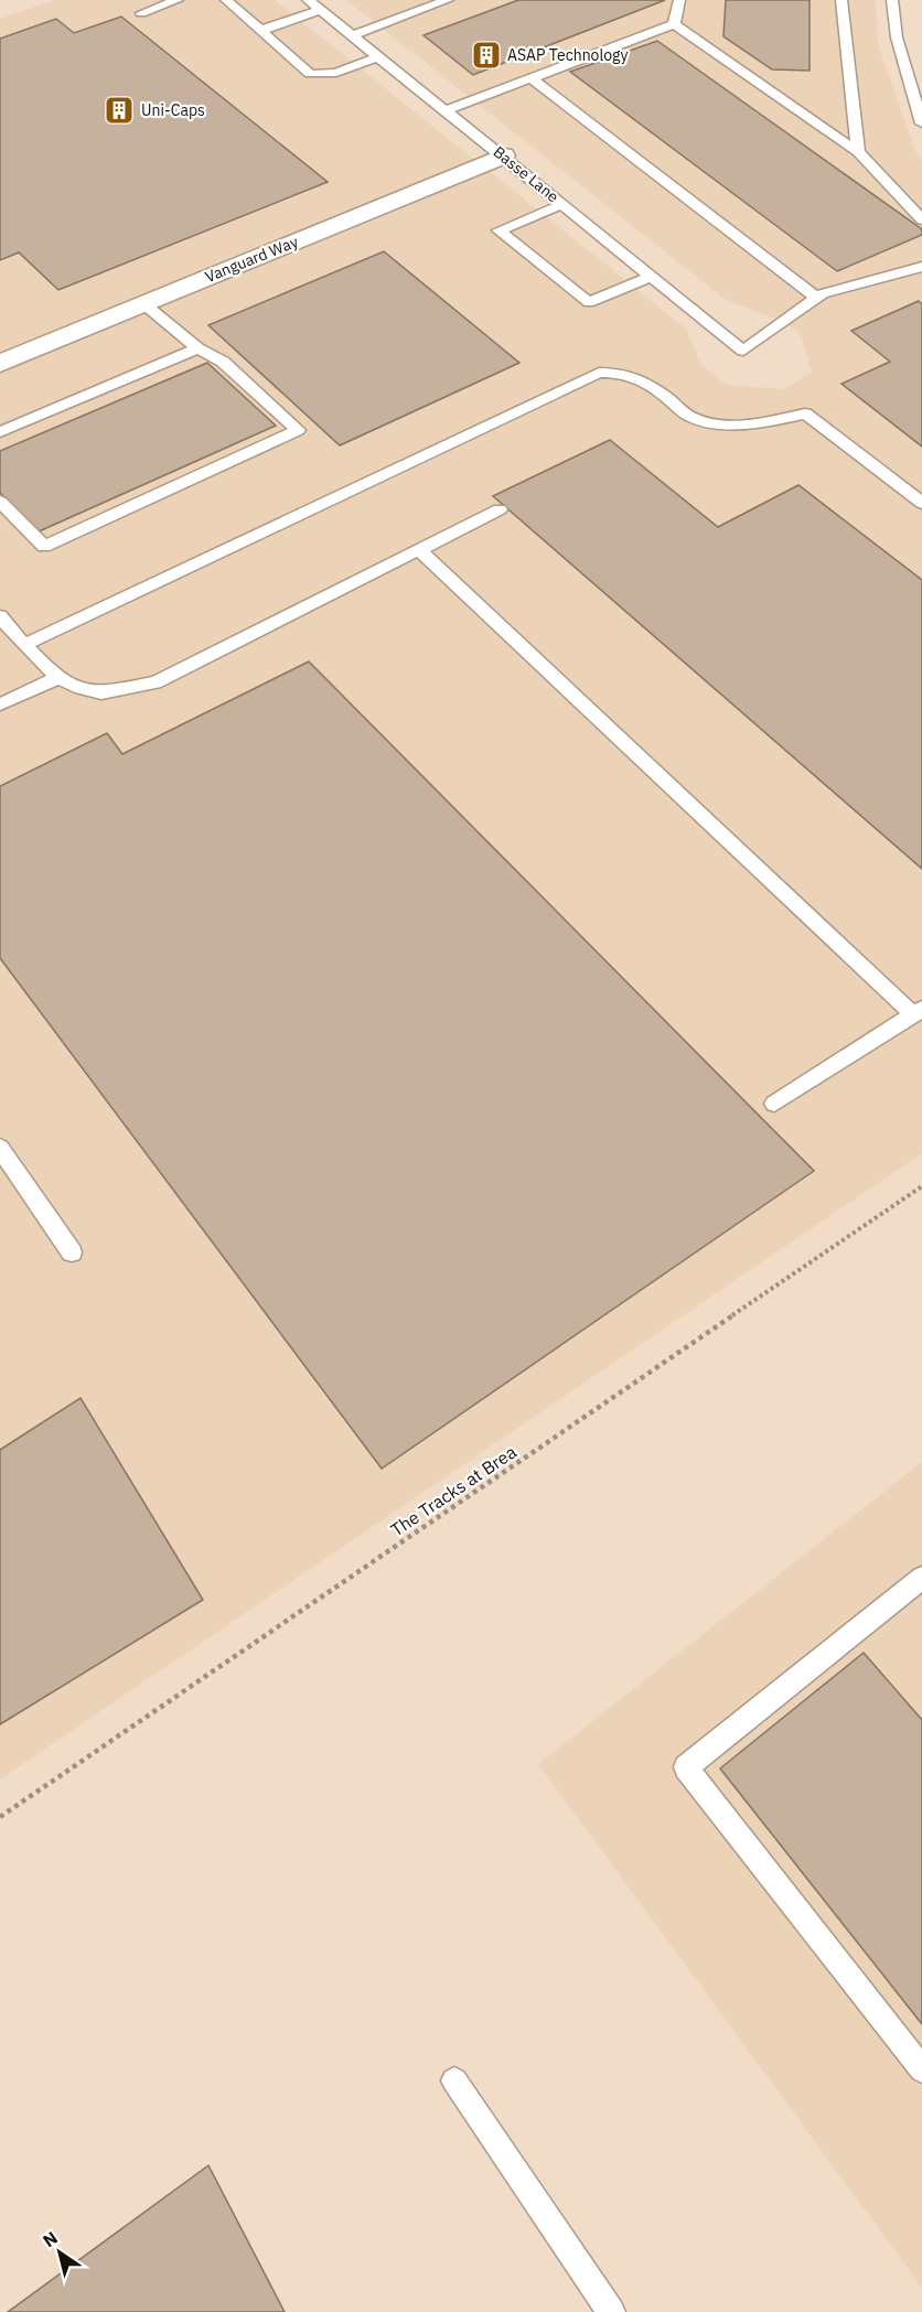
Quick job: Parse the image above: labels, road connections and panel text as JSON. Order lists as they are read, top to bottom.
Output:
{
  "streets": {
    "street": ["Vanguard Way"],
    "lane": ["Basse Lane"],
    "path": ["The Tracks at Brea"]
  },
  "crossings": [
    ["Basse Lane", "Vanguard Way"]
  ],
  "places": {
    "building": ["ASAP Technology", "Uni-Caps"]
  },
  "north": "top left"
}
